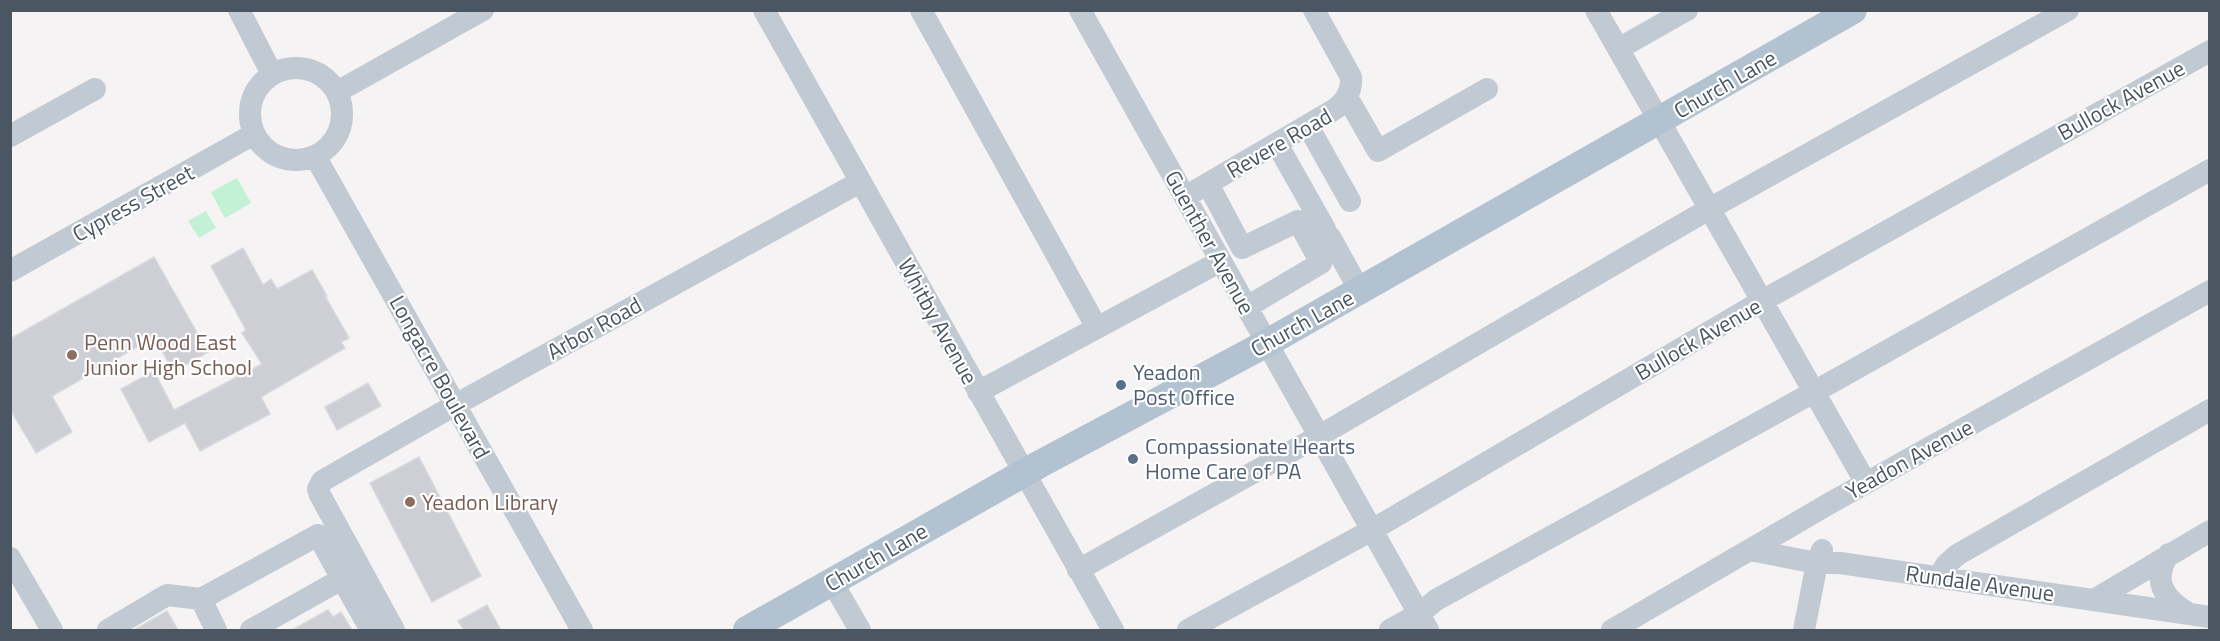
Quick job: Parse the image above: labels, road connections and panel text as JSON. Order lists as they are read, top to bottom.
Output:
{
  "streets": {
    "main road": ["Church Lane"],
    "street": [
      "Bullock Avenue",
      "Revere Road",
      "Cypress Street",
      "Guenther Avenue",
      "Whitby Avenue",
      "Arbor Road",
      "Longacre Boulevard",
      "Yeadon Avenue",
      "Rundale Avenue"
    ]
  },
  "crossings": [
    ["Church Lane", "Guenther Avenue"],
    ["Church Lane", "Whitby Avenue"],
    ["Bullock Avenue", "Guenther Avenue"],
    ["Revere Road", "Guenther Avenue"],
    ["Cypress Street", "Longacre Boulevard"],
    ["Whitby Avenue", "Arbor Road"],
    ["Arbor Road", "Longacre Boulevard"],
    ["Yeadon Avenue", "Rundale Avenue"]
  ],
  "places": [
    "Penn Wood East Junior High School",
    "Yeadon Post Office",
    "Compassionate Hearts Home Care of PA",
    "Yeadon Library"
  ]
}
